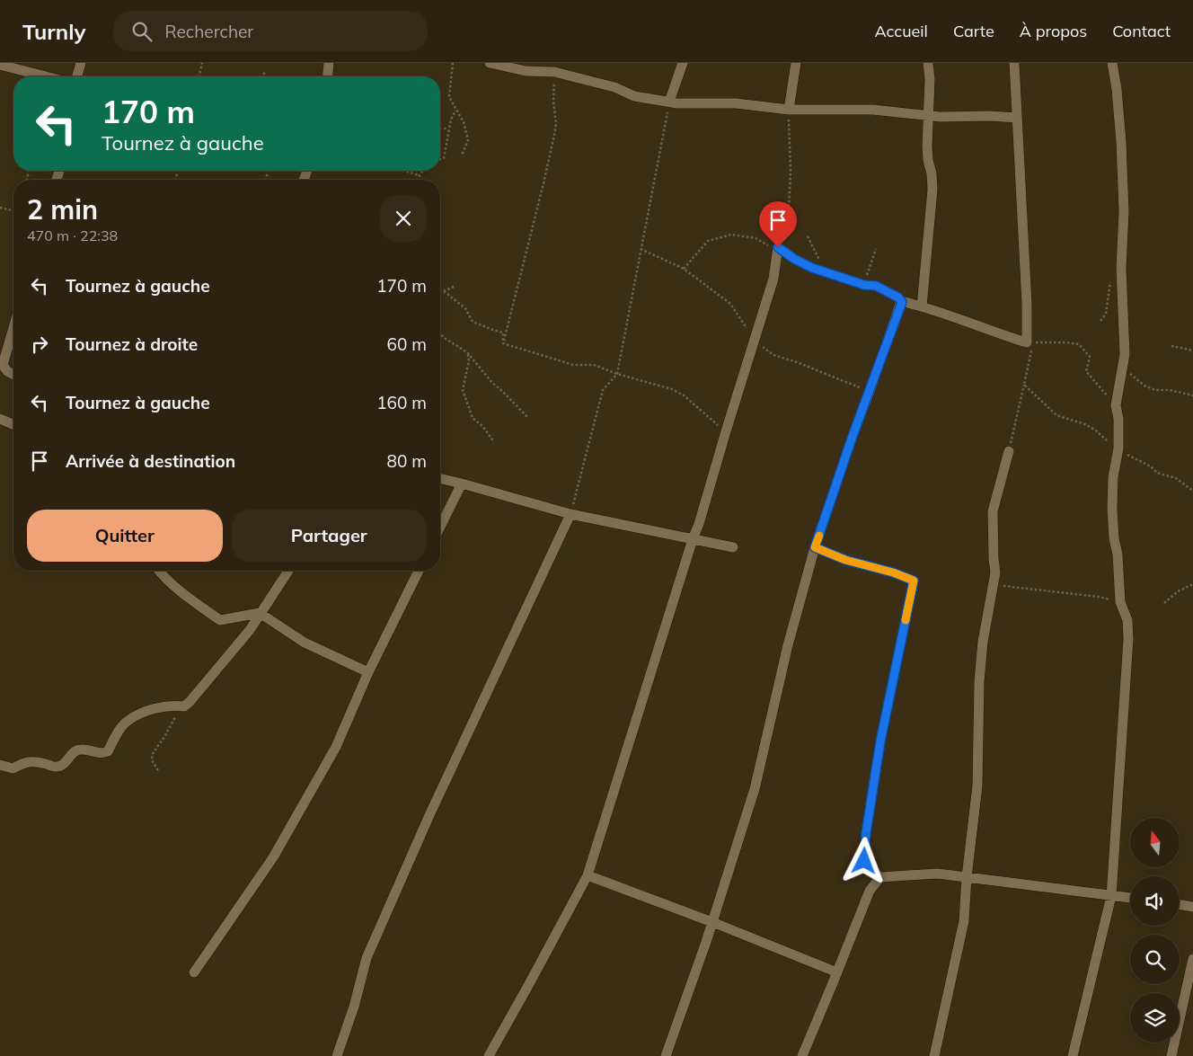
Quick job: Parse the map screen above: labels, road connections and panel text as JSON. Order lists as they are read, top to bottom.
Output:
{
  "north": "top",
  "page": {
    "header": "Turnly",
    "search": "Rechercher",
    "nav": [
      "Accueil",
      "Carte",
      "À propos",
      "Contact"
    ],
    "turn": ["170 m", "Tournez à gauche"],
    "heading": ["2 min", "470 m · 22:38"],
    "list": [
      {
        "name": "Tournez à gauche",
        "value": "170 m"
      },
      {
        "name": "Tournez à droite",
        "value": "60 m"
      },
      {
        "name": "Tournez à gauche",
        "value": "160 m"
      },
      {
        "name": "Arrivée à destination",
        "value": "80 m"
      }
    ],
    "buttons": ["Quitter", "Partager"]
  }
}
